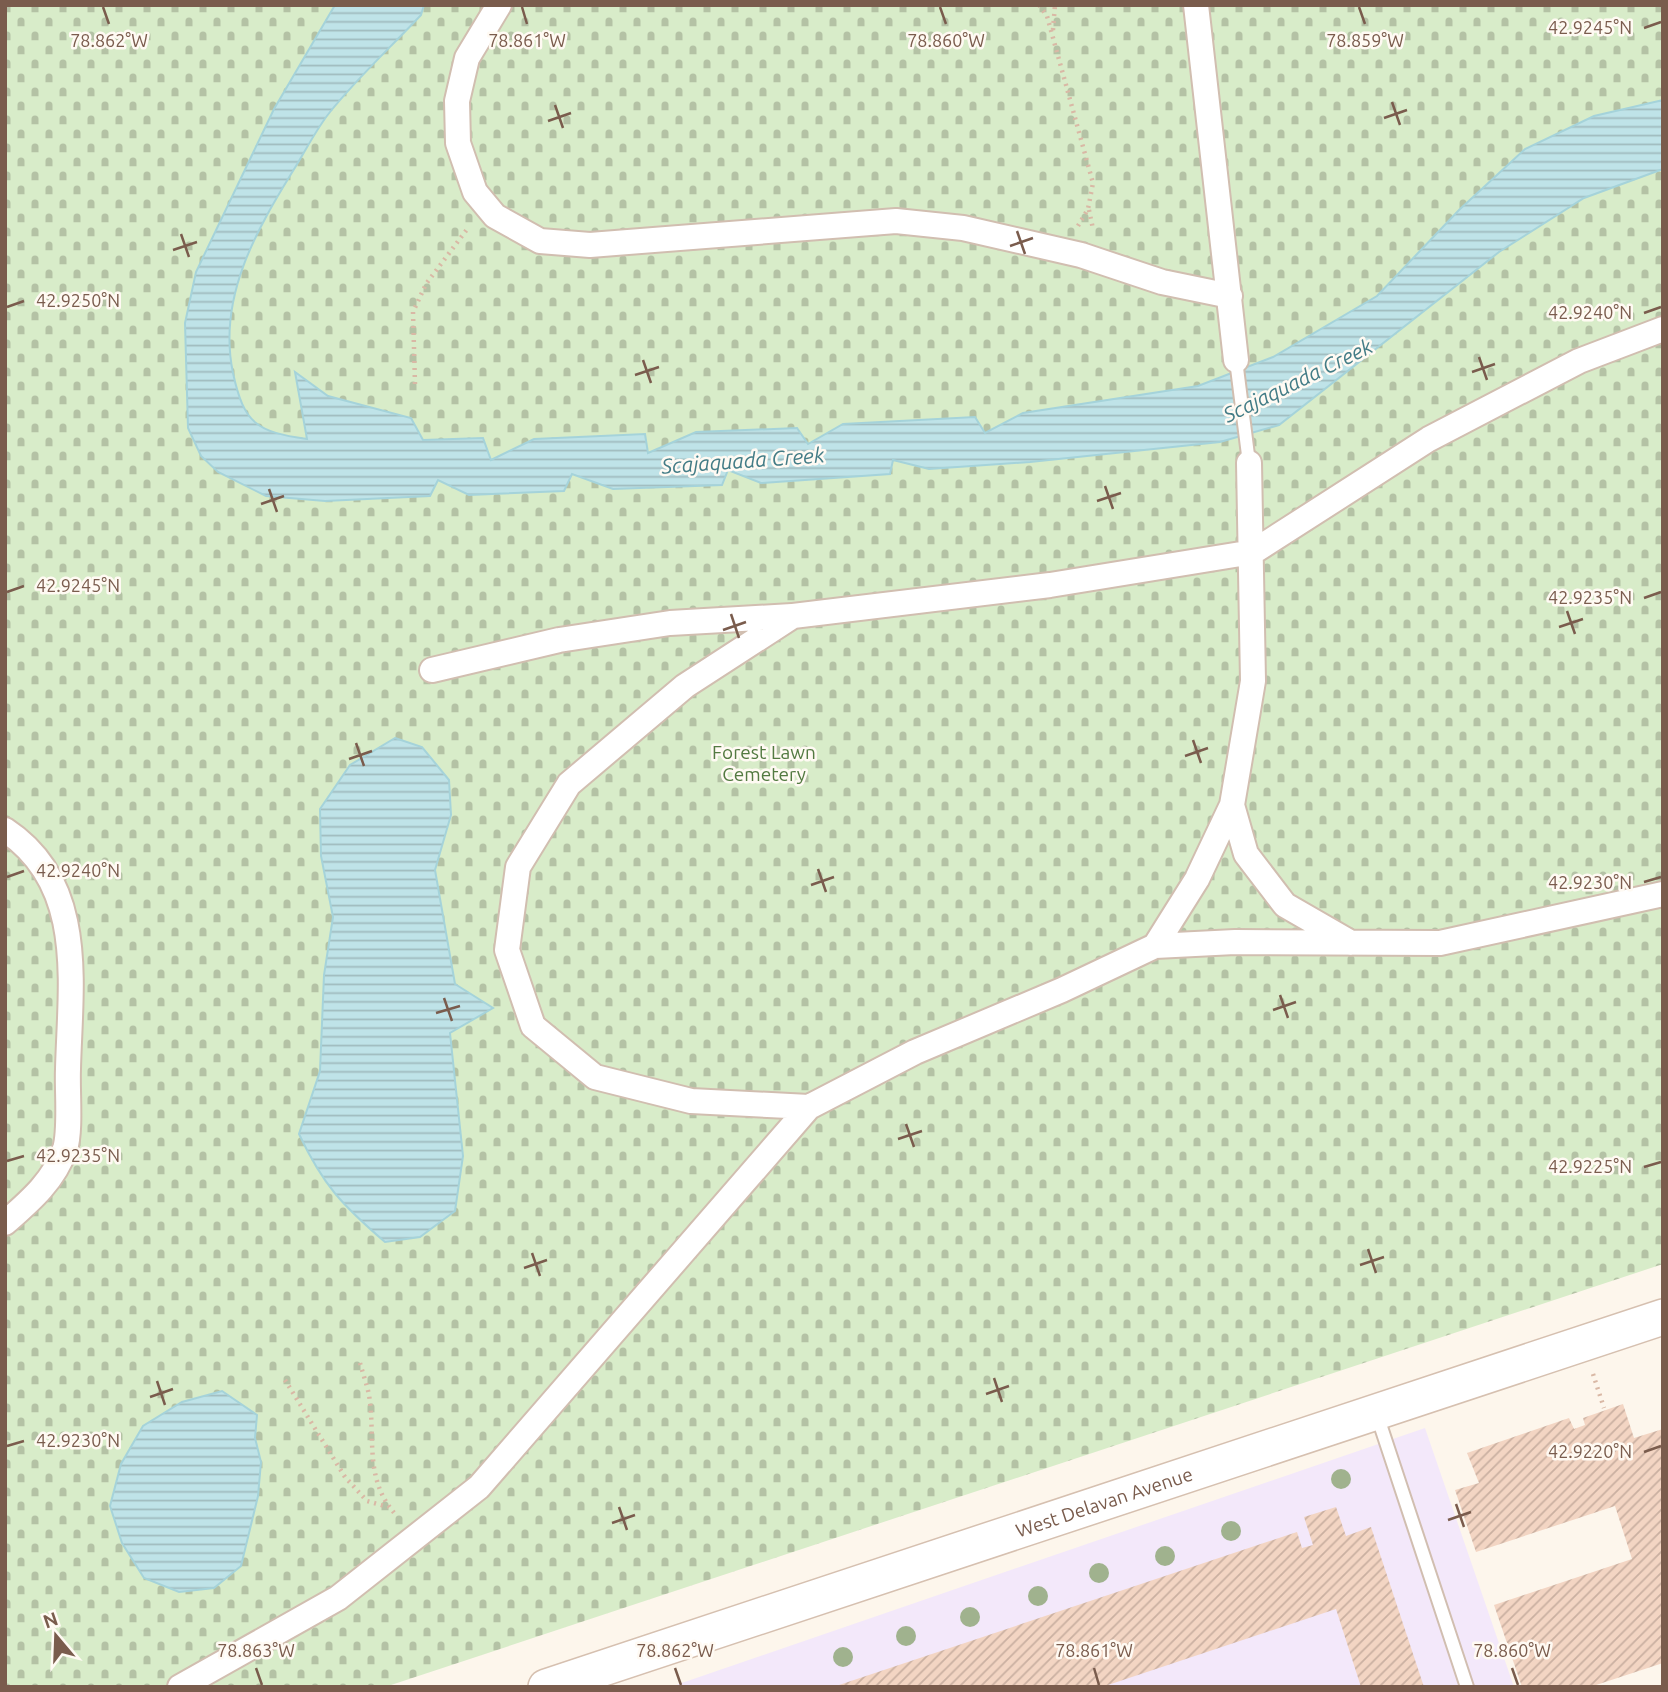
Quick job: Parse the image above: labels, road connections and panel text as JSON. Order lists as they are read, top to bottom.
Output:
{
  "streets": {
    "street": ["West Delavan Avenue"]
  },
  "water": ["Scajaquada Creek"],
  "parks": ["Forest Lawn Cemetery"],
  "north": "top",
  "coordinates": [
    "42.9245°N",
    "78.862°W",
    "78.861°W",
    "78.860°W",
    "78.859°W",
    "42.9250°N",
    "42.9240°N",
    "42.9235°N",
    "42.9230°N",
    "42.9225°N",
    "42.9220°N",
    "78.863°W"
  ]
}
